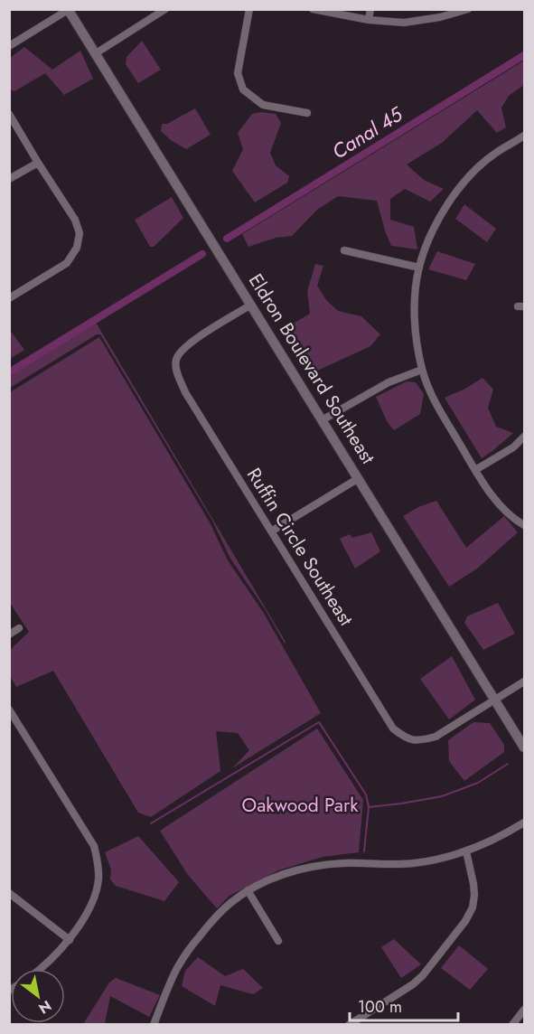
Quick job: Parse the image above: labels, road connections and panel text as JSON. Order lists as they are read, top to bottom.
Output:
{
  "streets": {
    "street": ["Eldron Boulevard Southeast", "Ruffin Circle Southeast"]
  },
  "crossings": [
    ["Eldron Boulevard Southeast", "Ruffin Circle Southeast"]
  ],
  "water": ["Canal 45"],
  "parks": ["Oakwood Park"],
  "scale_bar": "100 m",
  "north": "bottom right"
}
